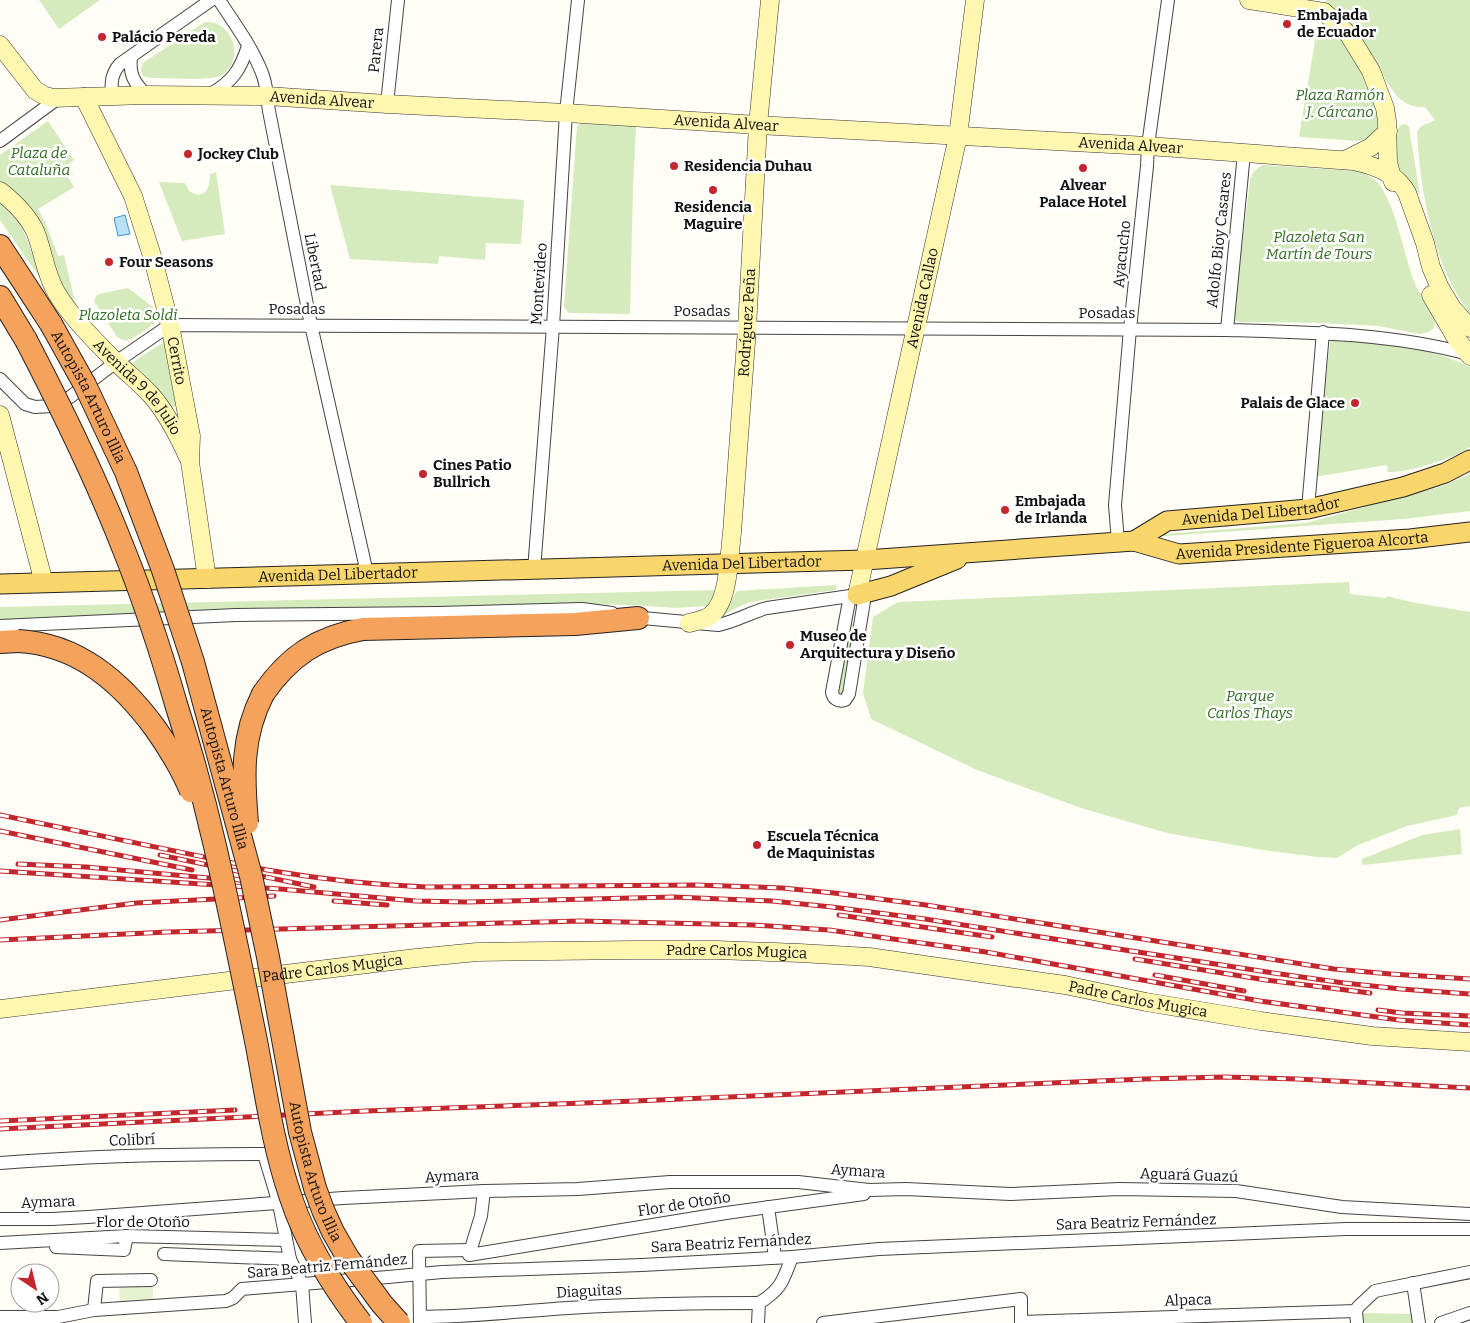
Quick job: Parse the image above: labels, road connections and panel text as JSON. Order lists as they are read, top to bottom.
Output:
{
  "streets": {
    "highway": ["Autopista Arturo Illia"],
    "main road": ["Avenida Del Libertador", "Avenida Presidente Figueroa Alcorta"],
    "street": [
      "Parera",
      "Avenida Alvear",
      "Adolfo Bioy Casares",
      "Ayacucho",
      "Libertad",
      "Montevideo",
      "Avenida Callao",
      "Posadas",
      "Rodríguez Peña",
      "Cerrito",
      "Avenida 9 de Julio",
      "Padre Carlos Mugica",
      "Colibrí",
      "Aymara",
      "Aguará Guazú",
      "Flor de Otoño",
      "Sara Beatriz Fernández",
      "Diaguitas",
      "Alpaca"
    ]
  },
  "crossings": [
    ["Parera", "Avenida Alvear"],
    ["Avenida Alvear", "Adolfo Bioy Casares"],
    ["Avenida Alvear", "Ayacucho"],
    ["Avenida Alvear", "Libertad"],
    ["Avenida Alvear", "Montevideo"],
    ["Avenida Alvear", "Avenida Callao"],
    ["Avenida Alvear", "Rodríguez Peña"],
    ["Avenida Alvear", "Cerrito"],
    ["Adolfo Bioy Casares", "Posadas"],
    ["Ayacucho", "Posadas"],
    ["Ayacucho", "Avenida Del Libertador"],
    ["Ayacucho", "Avenida Presidente Figueroa Alcorta"],
    ["Libertad", "Posadas"],
    ["Libertad", "Avenida Del Libertador"],
    ["Montevideo", "Posadas"],
    ["Montevideo", "Avenida Del Libertador"],
    ["Avenida Callao", "Posadas"],
    ["Avenida Callao", "Avenida Del Libertador"],
    ["Posadas", "Rodríguez Peña"],
    ["Posadas", "Cerrito"],
    ["Rodríguez Peña", "Avenida Del Libertador"],
    ["Cerrito", "Avenida 9 de Julio"],
    ["Cerrito", "Avenida Del Libertador"],
    ["Avenida Del Libertador", "Avenida Presidente Figueroa Alcorta"],
    ["Colibrí", "Aymara"],
    ["Aymara", "Aguará Guazú"],
    ["Aymara", "Flor de Otoño"],
    ["Aguará Guazú", "Flor de Otoño"],
    ["Flor de Otoño", "Sara Beatriz Fernández"]
  ],
  "parks": [
    "Plaza Ramón J. Cárcano",
    "Plaza de Cataluña",
    "Plazoleta San Martín de Tours",
    "Plazoleta Soldi",
    "Parque Carlos Thays"
  ],
  "places": [
    "Embajada de Ecuador",
    "Palácio Pereda",
    "Jockey Club",
    "Residencia Duhau",
    "Alvear Palace Hotel",
    "Residencia Maguire",
    "Four Seasons",
    "Palais de Glace",
    "Cines Patio Bullrich",
    "Embajada de Irlanda",
    "Museo de Arquitectura y Diseño",
    "Escuela Técnica de Maquinistas"
  ],
  "north": "bottom right"
}
